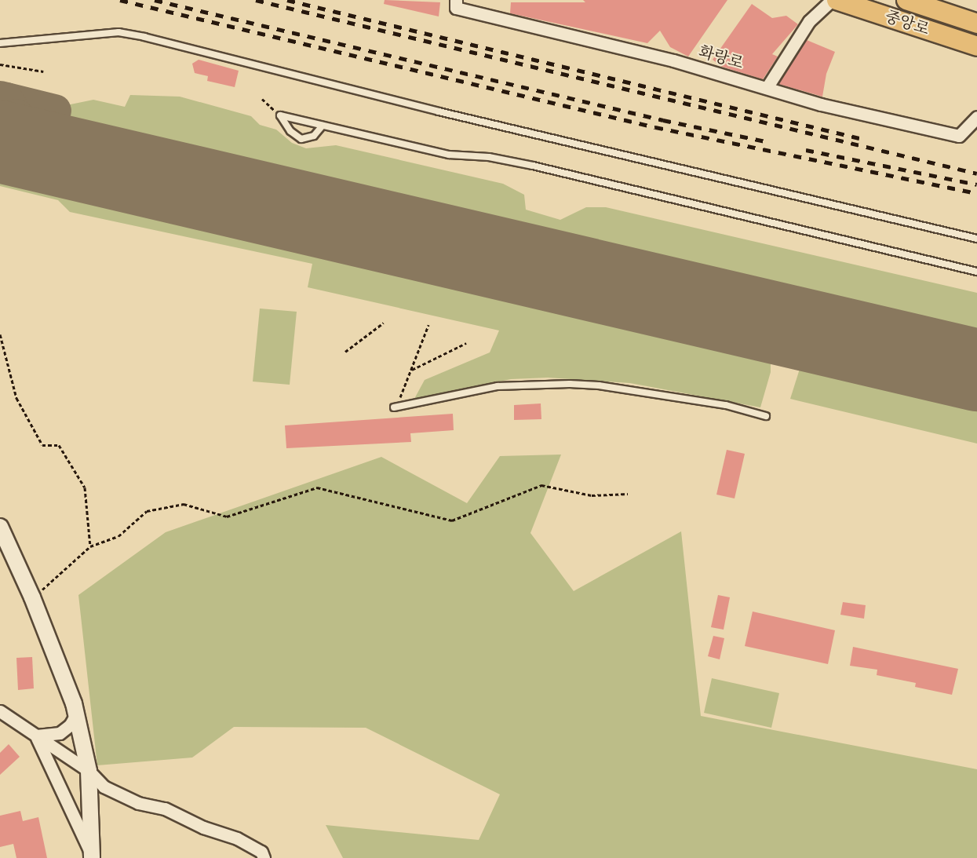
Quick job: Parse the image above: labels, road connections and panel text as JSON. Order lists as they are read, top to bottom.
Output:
{
  "streets": {
    "main road": ["중앙로"],
    "street": ["화랑로"]
  }
}
